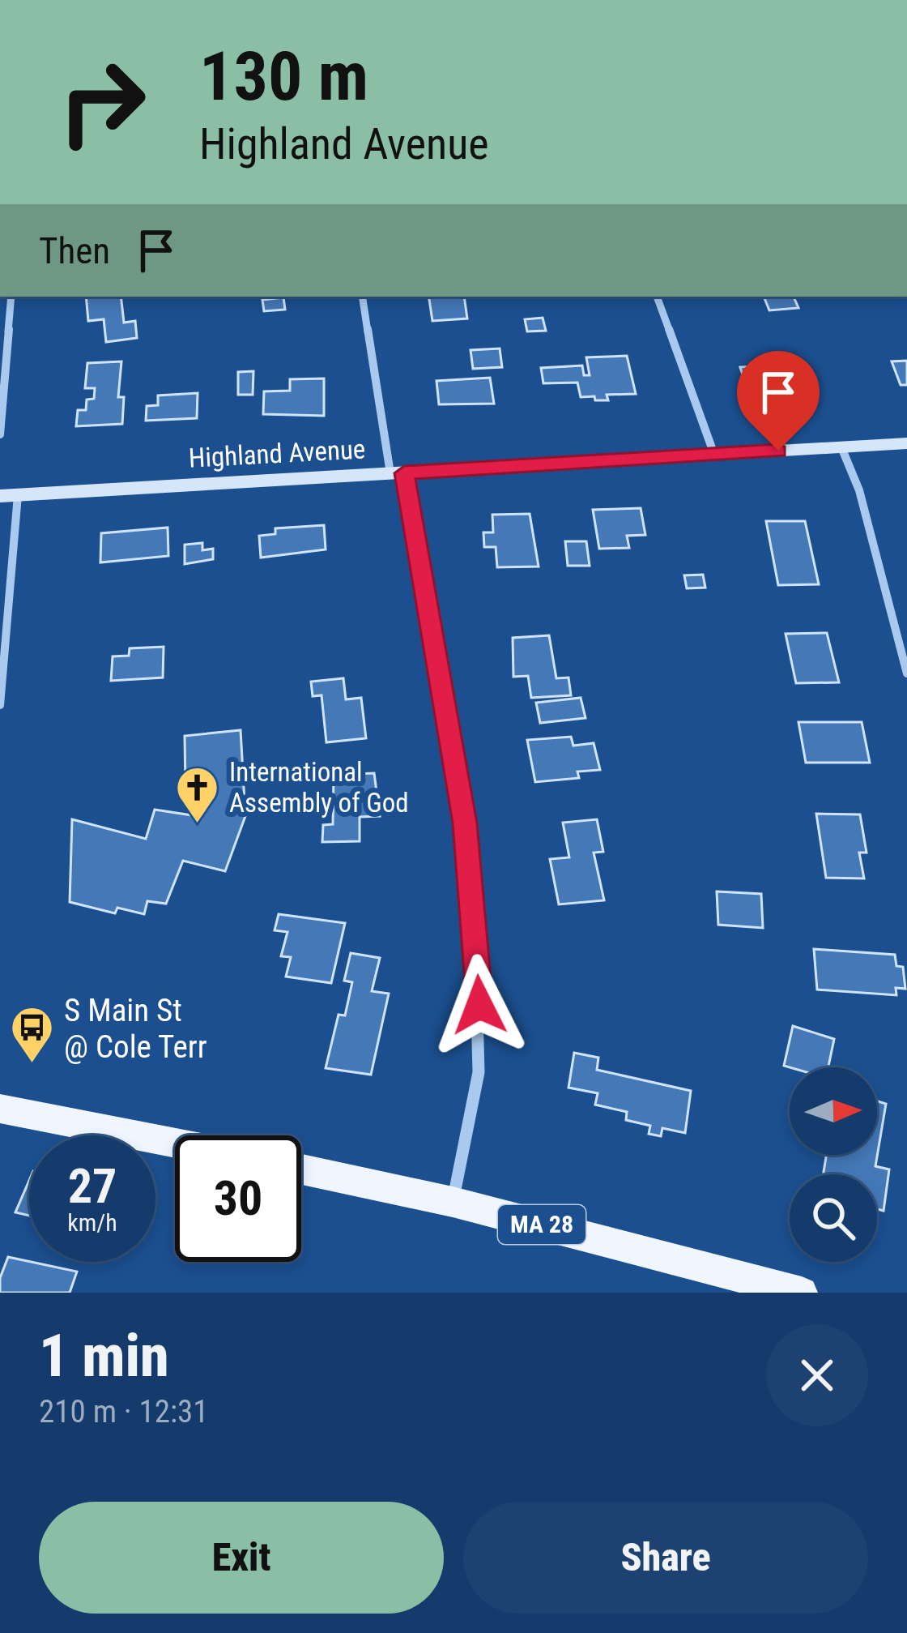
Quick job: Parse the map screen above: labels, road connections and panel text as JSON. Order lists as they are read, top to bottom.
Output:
{
  "streets": {
    "main road": ["MA 28"],
    "street": ["Highland Avenue"]
  },
  "places": {
    "church": ["International Assembly of God"],
    "bus stop": ["S Main St @ Cole Terr"]
  },
  "north": "right",
  "page": {
    "turn": ["130 m", "Highland Avenue"],
    "then": "Then",
    "speed": "27 km/h",
    "limit": "30",
    "heading": ["1 min", "210 m · 12:31"],
    "buttons": ["Exit", "Share"]
  }
}
